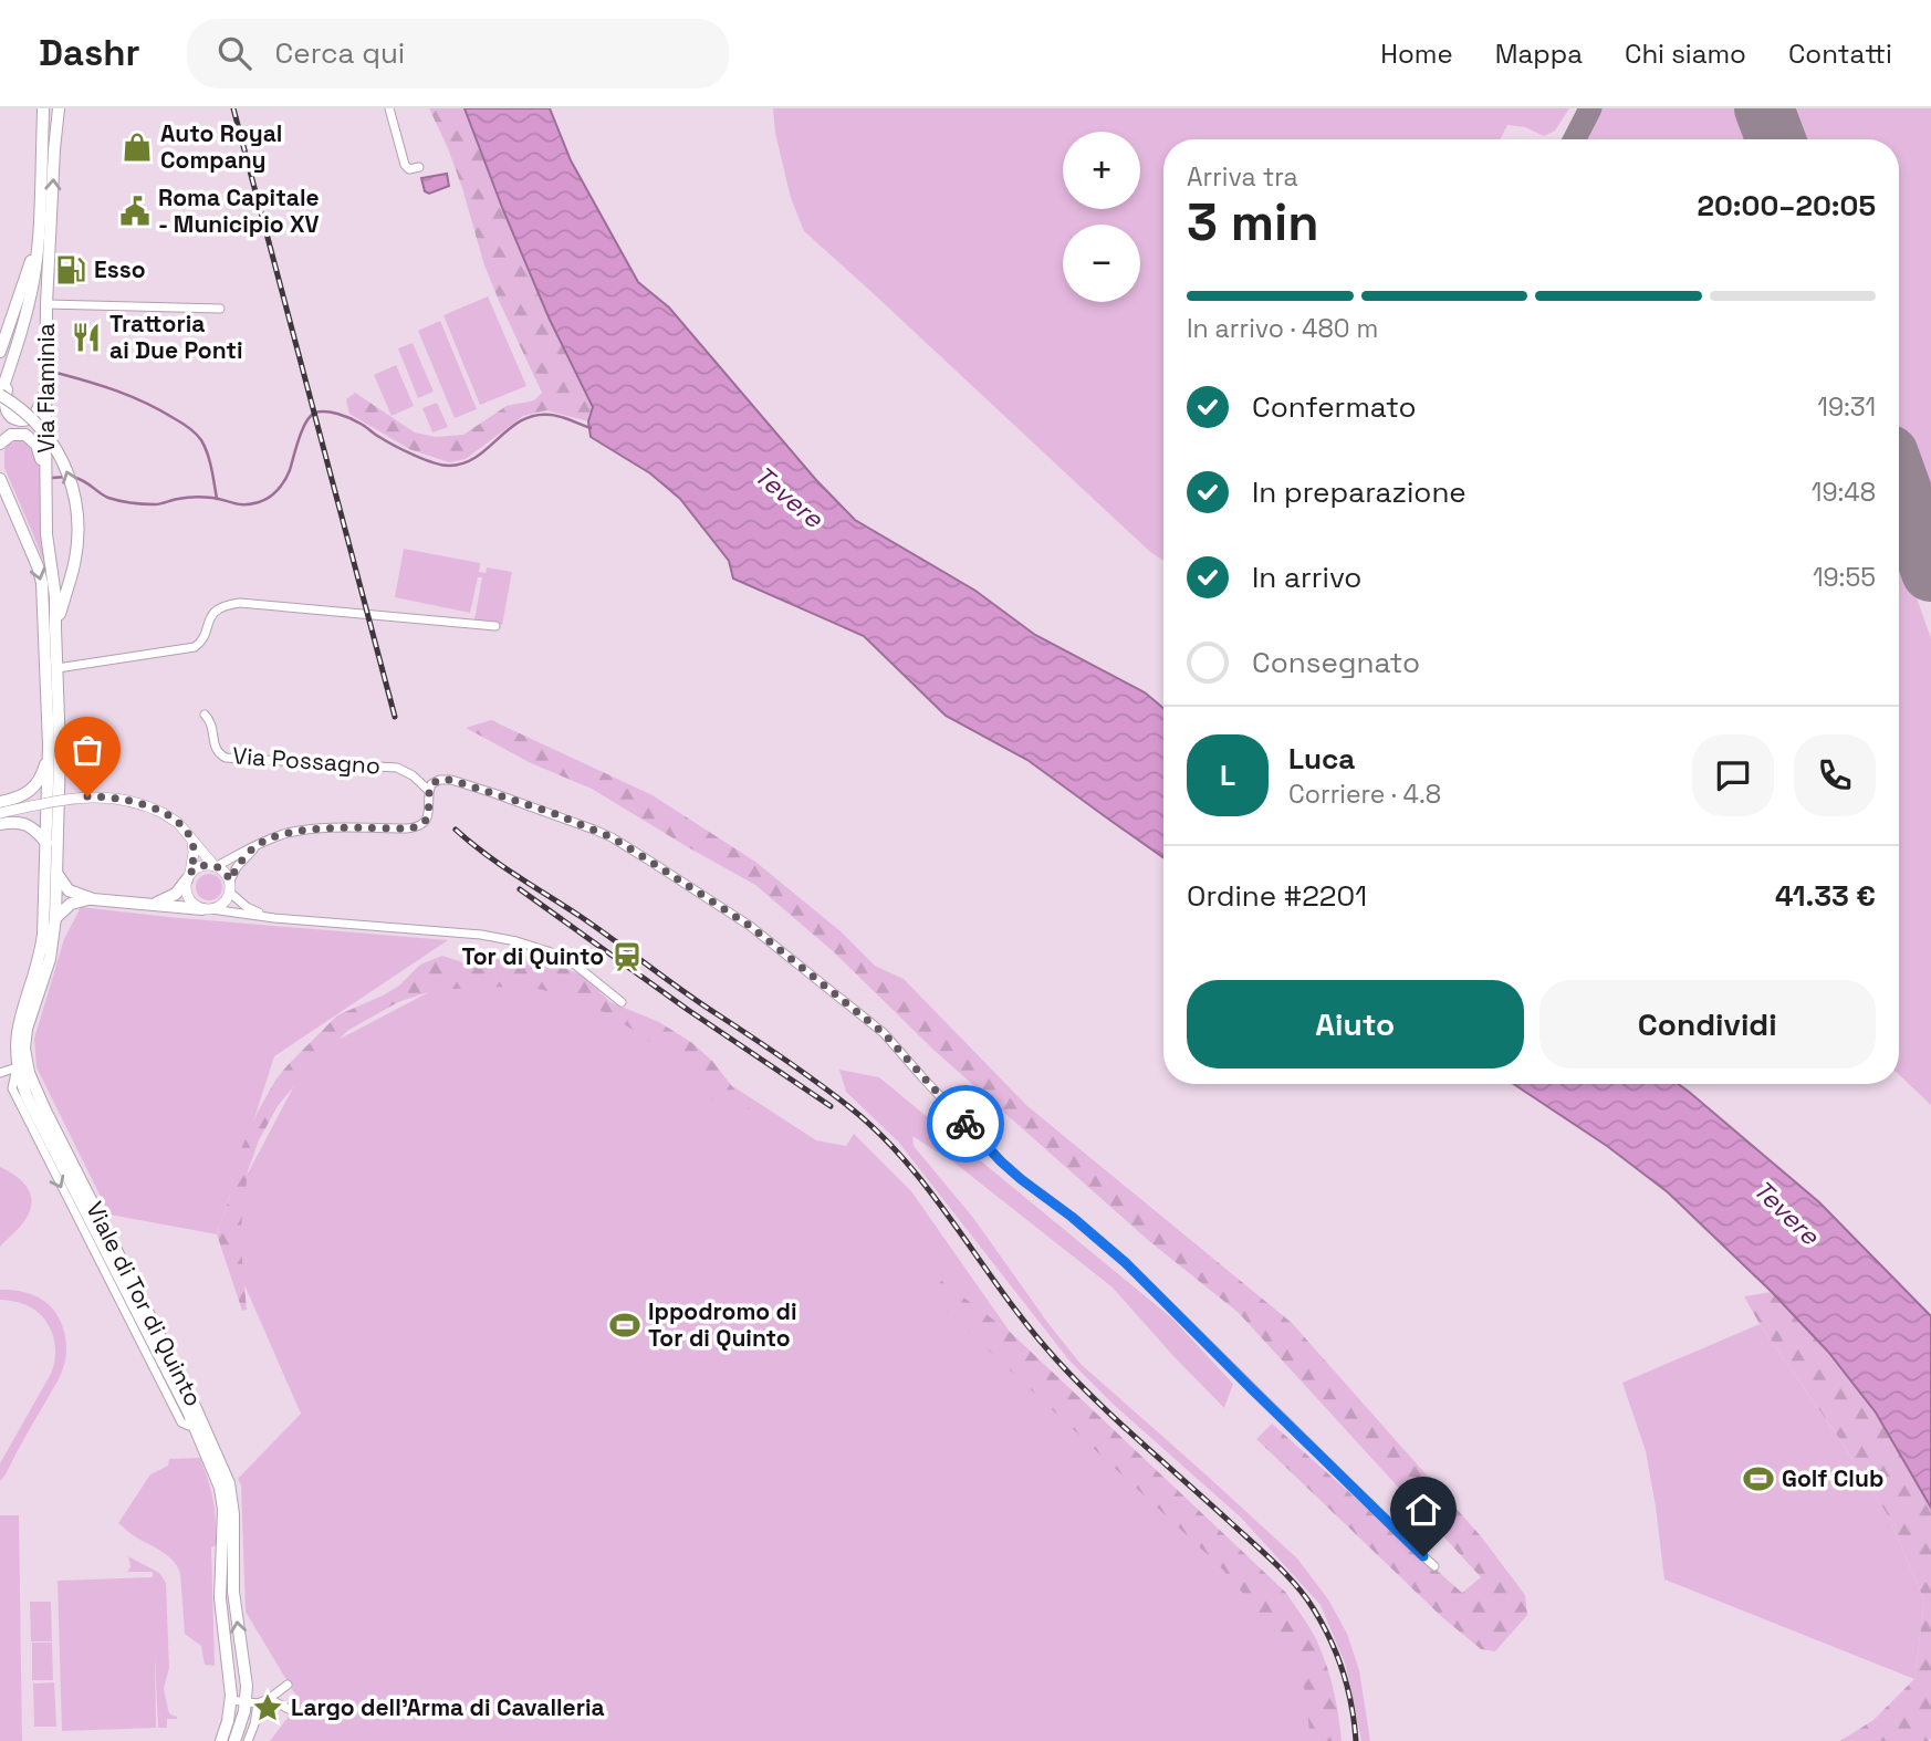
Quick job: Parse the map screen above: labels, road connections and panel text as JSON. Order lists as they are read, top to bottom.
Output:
{
  "streets": {
    "main road": ["Via Flaminia", "Viale di Tor di Quinto"],
    "street": ["Via Possagno"]
  },
  "crossings": [
    ["Via Flaminia", "Viale di Tor di Quinto"]
  ],
  "water": ["Tevere"],
  "places": {
    "shop": ["Auto Royal Company"],
    "public building": ["Roma Capitale - Municipio XV"],
    "fuel station": ["Esso"],
    "restaurant": ["Trattoria ai Due Ponti"],
    "station": ["Tor di Quinto"],
    "sports": ["Ippodromo di Tor di Quinto", "Golf Club"],
    "place": ["Largo dell'Arma di Cavalleria"]
  },
  "page": {
    "header": "Dashr",
    "search": "Cerca qui",
    "nav": [
      "Home",
      "Mappa",
      "Chi siamo",
      "Contatti"
    ],
    "map_buttons": ["+", "−"],
    "heading": ["3 min", "Arriva tra", "20:00–20:05"],
    "panel": [
      "Luca",
      "Corriere · 4.8",
      "Ordine #2201",
      "41.33 €"
    ],
    "bar": "In arrivo · 480 m",
    "list": [
      ["Confermato", "19:31"],
      ["In preparazione", "19:48"],
      ["In arrivo", "19:55"],
      "Consegnato"
    ],
    "round": "L",
    "buttons": ["Aiuto", "Condividi"]
  }
}
